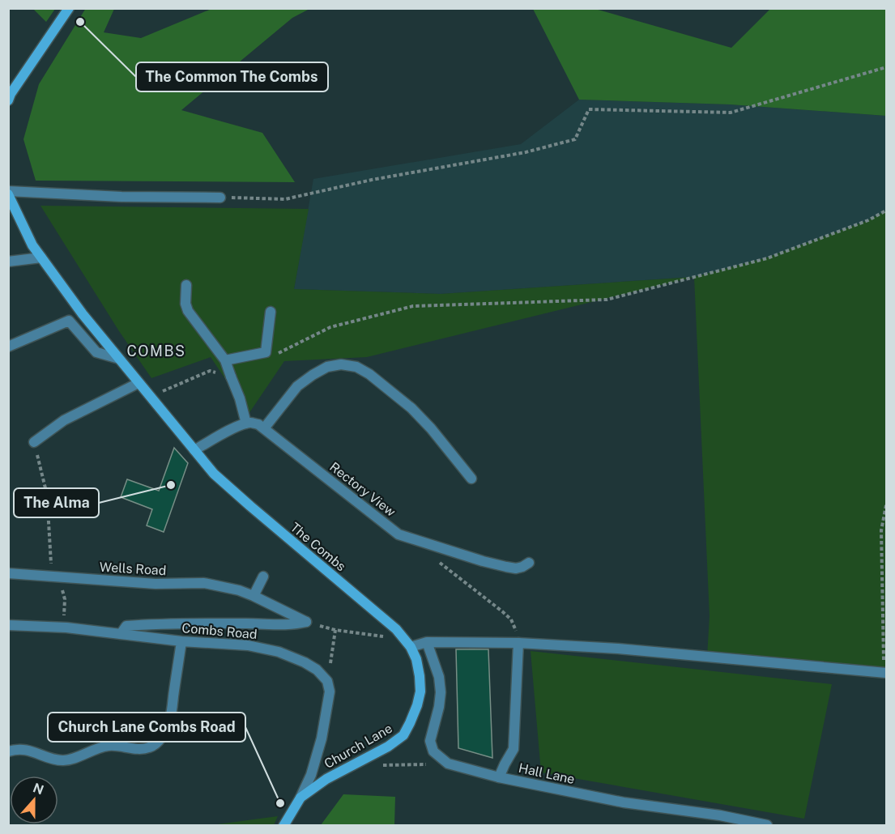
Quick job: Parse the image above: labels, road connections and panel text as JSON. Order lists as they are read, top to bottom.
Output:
{
  "streets": {
    "main road": ["The Combs", "Church Lane"],
    "street": [
      "Rectory View",
      "Wells Road",
      "Combs Road",
      "Hall Lane"
    ]
  },
  "crossings": [
    ["The Combs", "Church Lane"]
  ],
  "districts": ["COMBS"],
  "places": ["The Common The Combs", "The Alma", "Church Lane Combs Road"],
  "north": "top"
}
